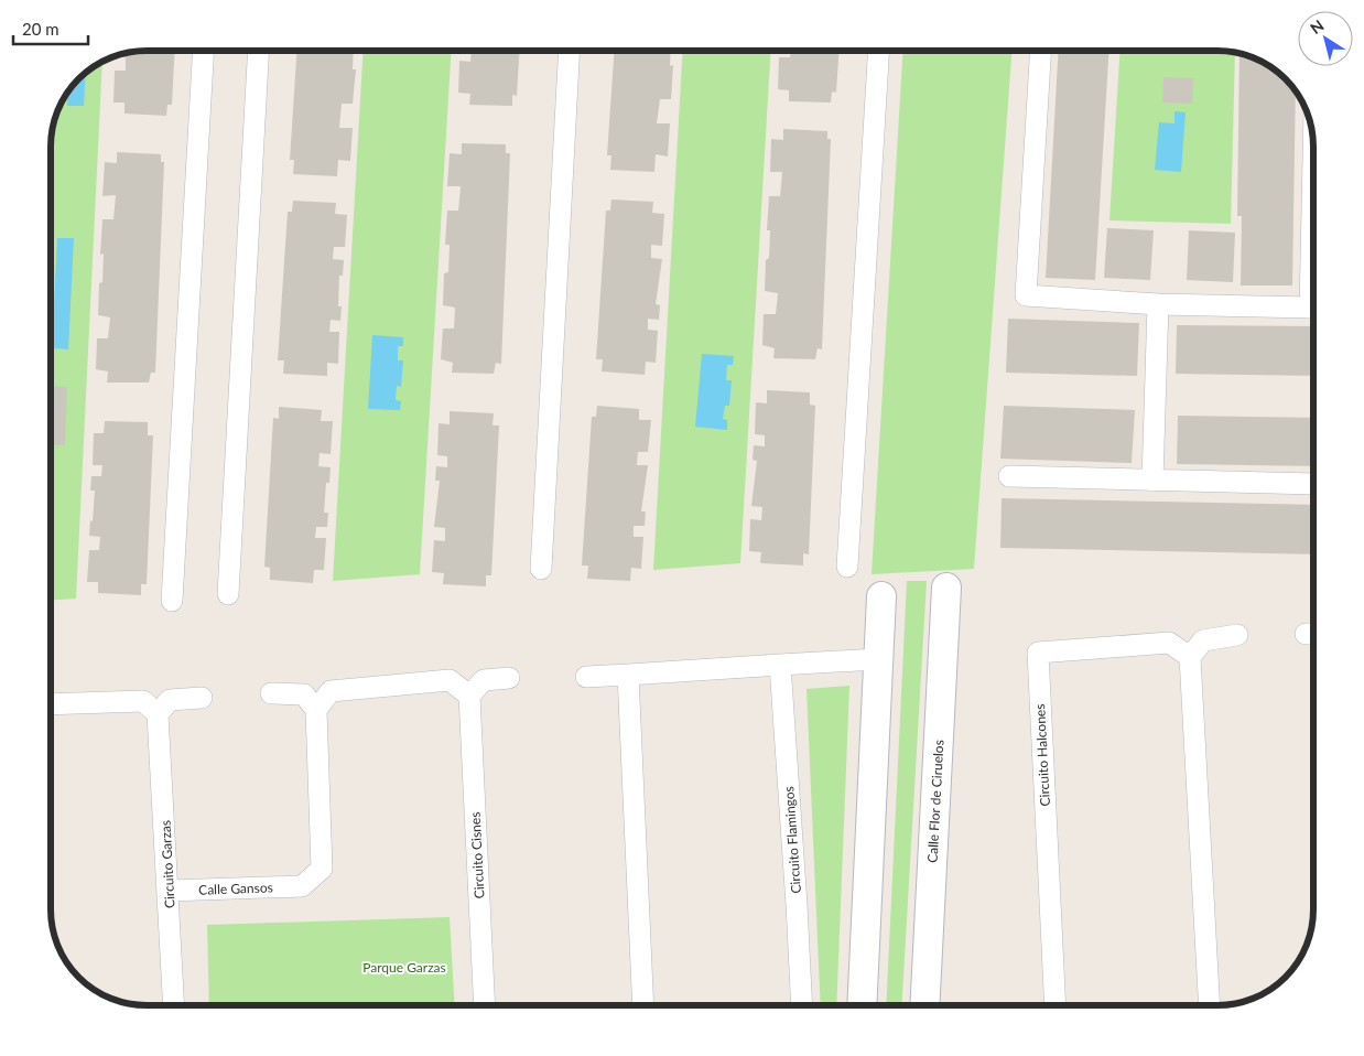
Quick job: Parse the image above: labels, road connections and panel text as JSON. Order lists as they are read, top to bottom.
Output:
{
  "streets": {
    "main road": ["Calle Flor de Ciruelos"],
    "street": [
      "Circuito Halcones",
      "Circuito Flamingos",
      "Circuito Cisnes",
      "Circuito Garzas",
      "Calle Gansos"
    ]
  },
  "crossings": [
    ["Circuito Garzas", "Calle Gansos"]
  ],
  "parks": ["Parque Garzas"],
  "scale_bar": "20 m",
  "north": "top left"
}
